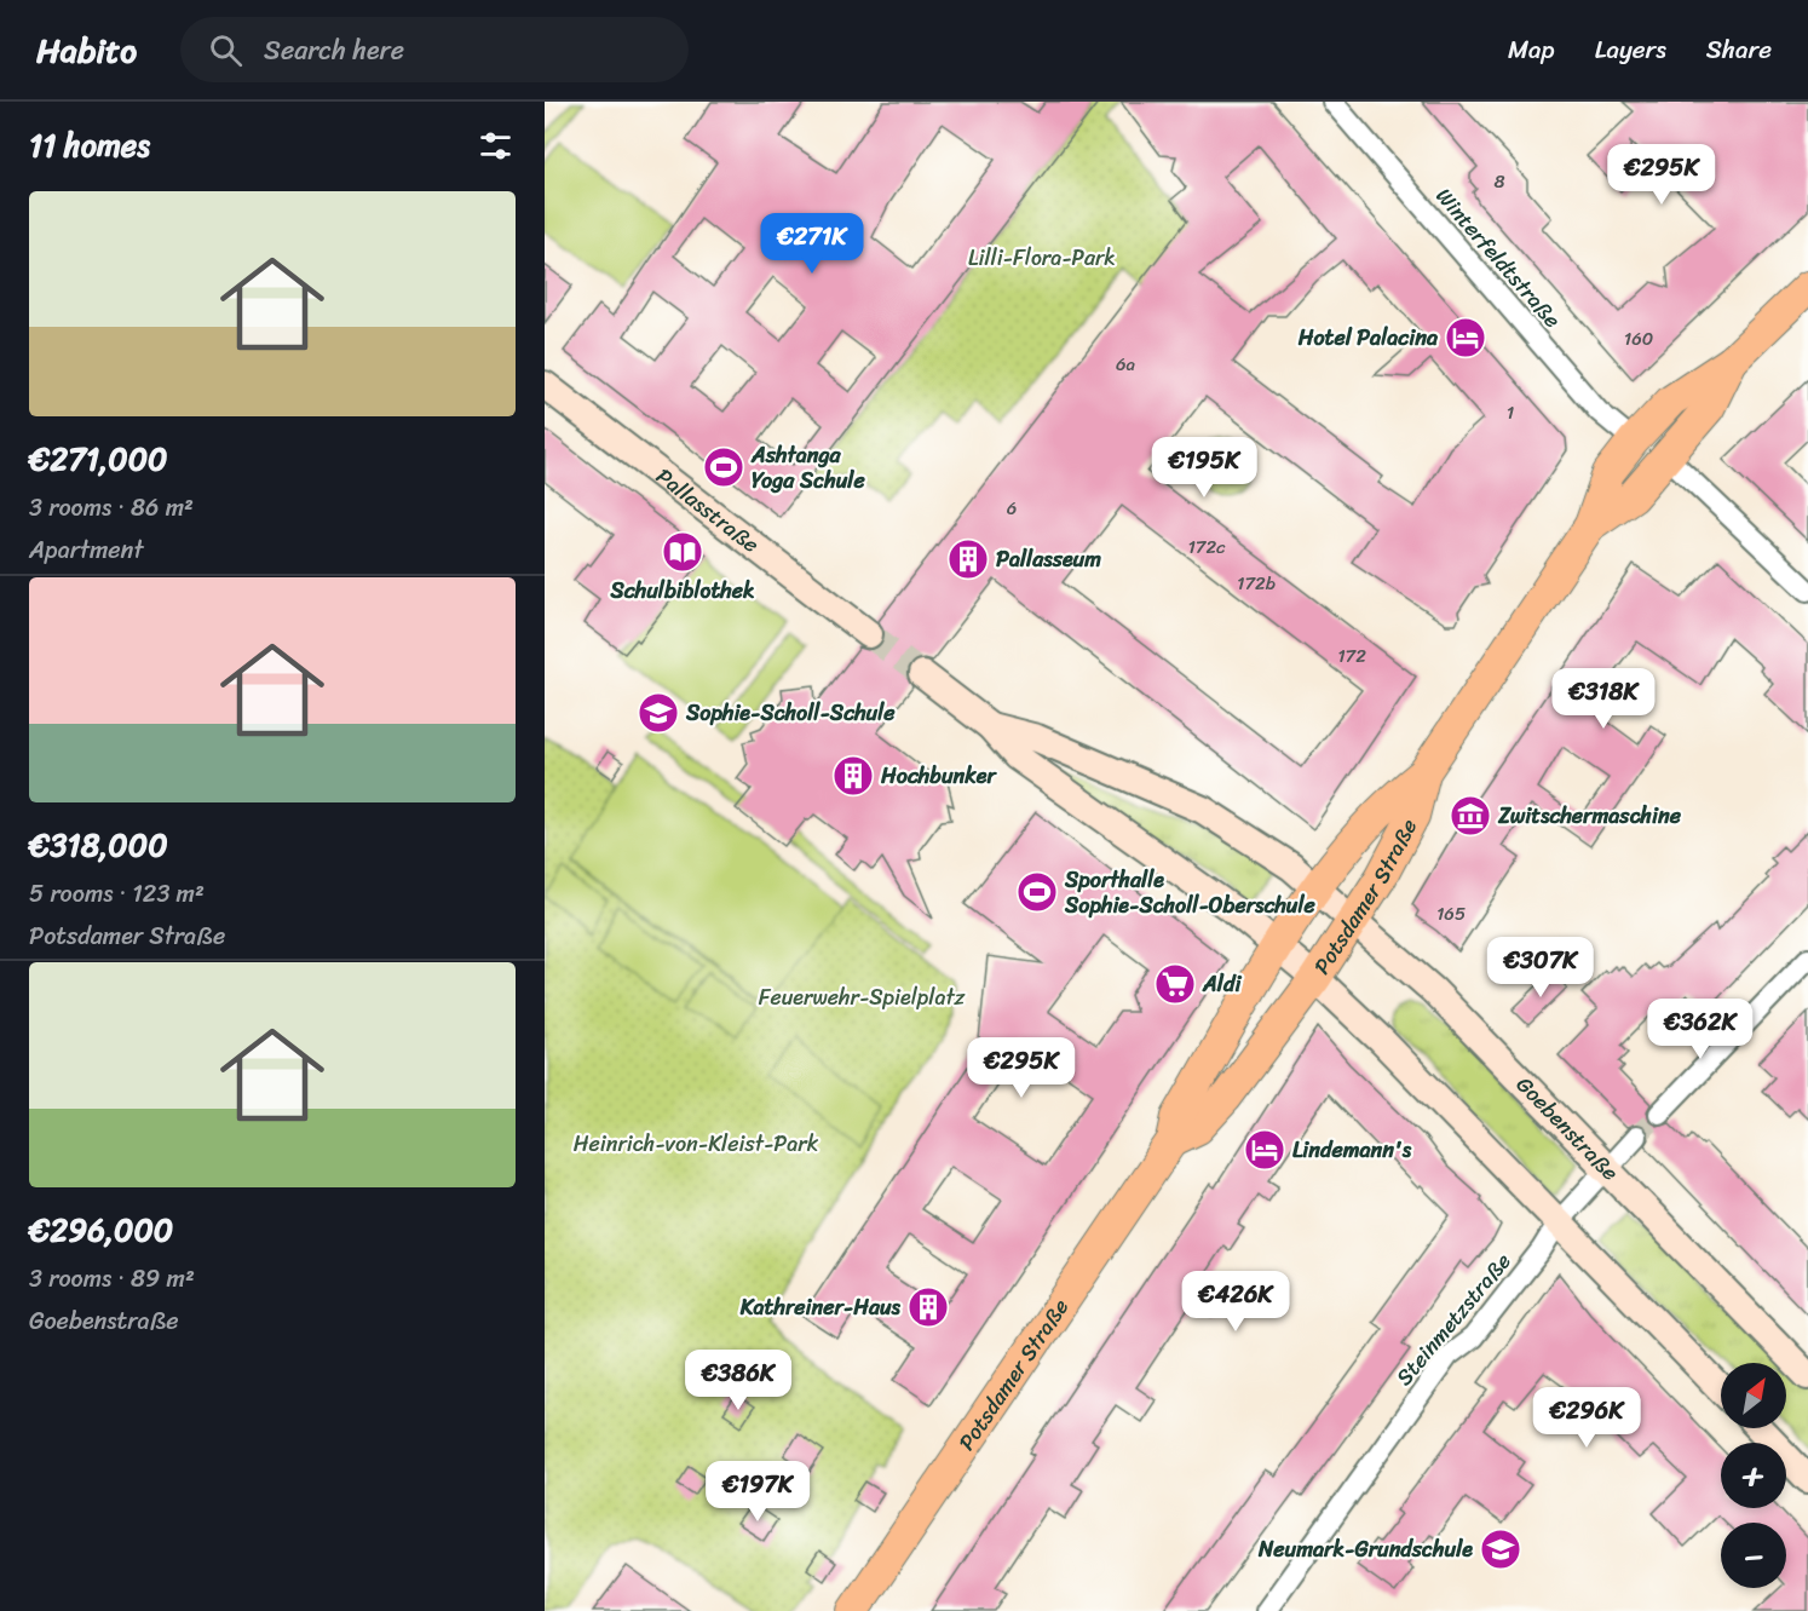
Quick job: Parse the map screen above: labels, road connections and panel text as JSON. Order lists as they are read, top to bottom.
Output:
{
  "streets": {
    "main road": ["Pallasstraße", "Potsdamer Straße", "Goebenstraße"],
    "street": ["Winterfeldtstraße", "Steinmetzstraße"]
  },
  "crossings": [
    ["Winterfeldtstraße", "Potsdamer Straße"],
    ["Potsdamer Straße", "Goebenstraße"],
    ["Goebenstraße", "Steinmetzstraße"]
  ],
  "parks": ["Lilli-Flora-Park", "Feuerwehr-Spielplatz", "Heinrich-von-Kleist-Park"],
  "places": {
    "hotel": ["Hotel Palacina", "Lindemann's"],
    "sports": ["Ashtanga Yoga Schule", "Sporthalle Sophie-Scholl-Oberschule"],
    "library": ["Schulbiblothek"],
    "building": ["Pallasseum", "Hochbunker", "Kathreiner-Haus"],
    "school or university": ["Sophie-Scholl-Schule", "Neumark-Grundschule"],
    "museum": ["Zwitschermaschine"],
    "supermarket": ["Aldi"]
  },
  "house_numbers": [
    "8",
    "160",
    "6a",
    "1",
    "6",
    "172c",
    "172b",
    "172",
    "165"
  ],
  "north": "top right",
  "page": {
    "header": "Habito",
    "search": "Search here",
    "nav": ["Map", "Layers", "Share"],
    "heading": "11 homes",
    "price": [
      "€295K",
      "€271K",
      "€195K",
      "€318K",
      "€307K",
      "€362K",
      "€295K",
      "€426K",
      "€386K",
      "€296K",
      "€197K"
    ],
    "list": [
      {
        "name": "€271,000",
        "note": "3 rooms · 86 m² · Apartment"
      },
      {
        "name": "€318,000",
        "note": "5 rooms · 123 m² · Potsdamer Straße"
      },
      {
        "name": "€296,000",
        "note": "3 rooms · 89 m² · Goebenstraße"
      }
    ],
    "map_buttons": ["+", "−"]
  }
}
